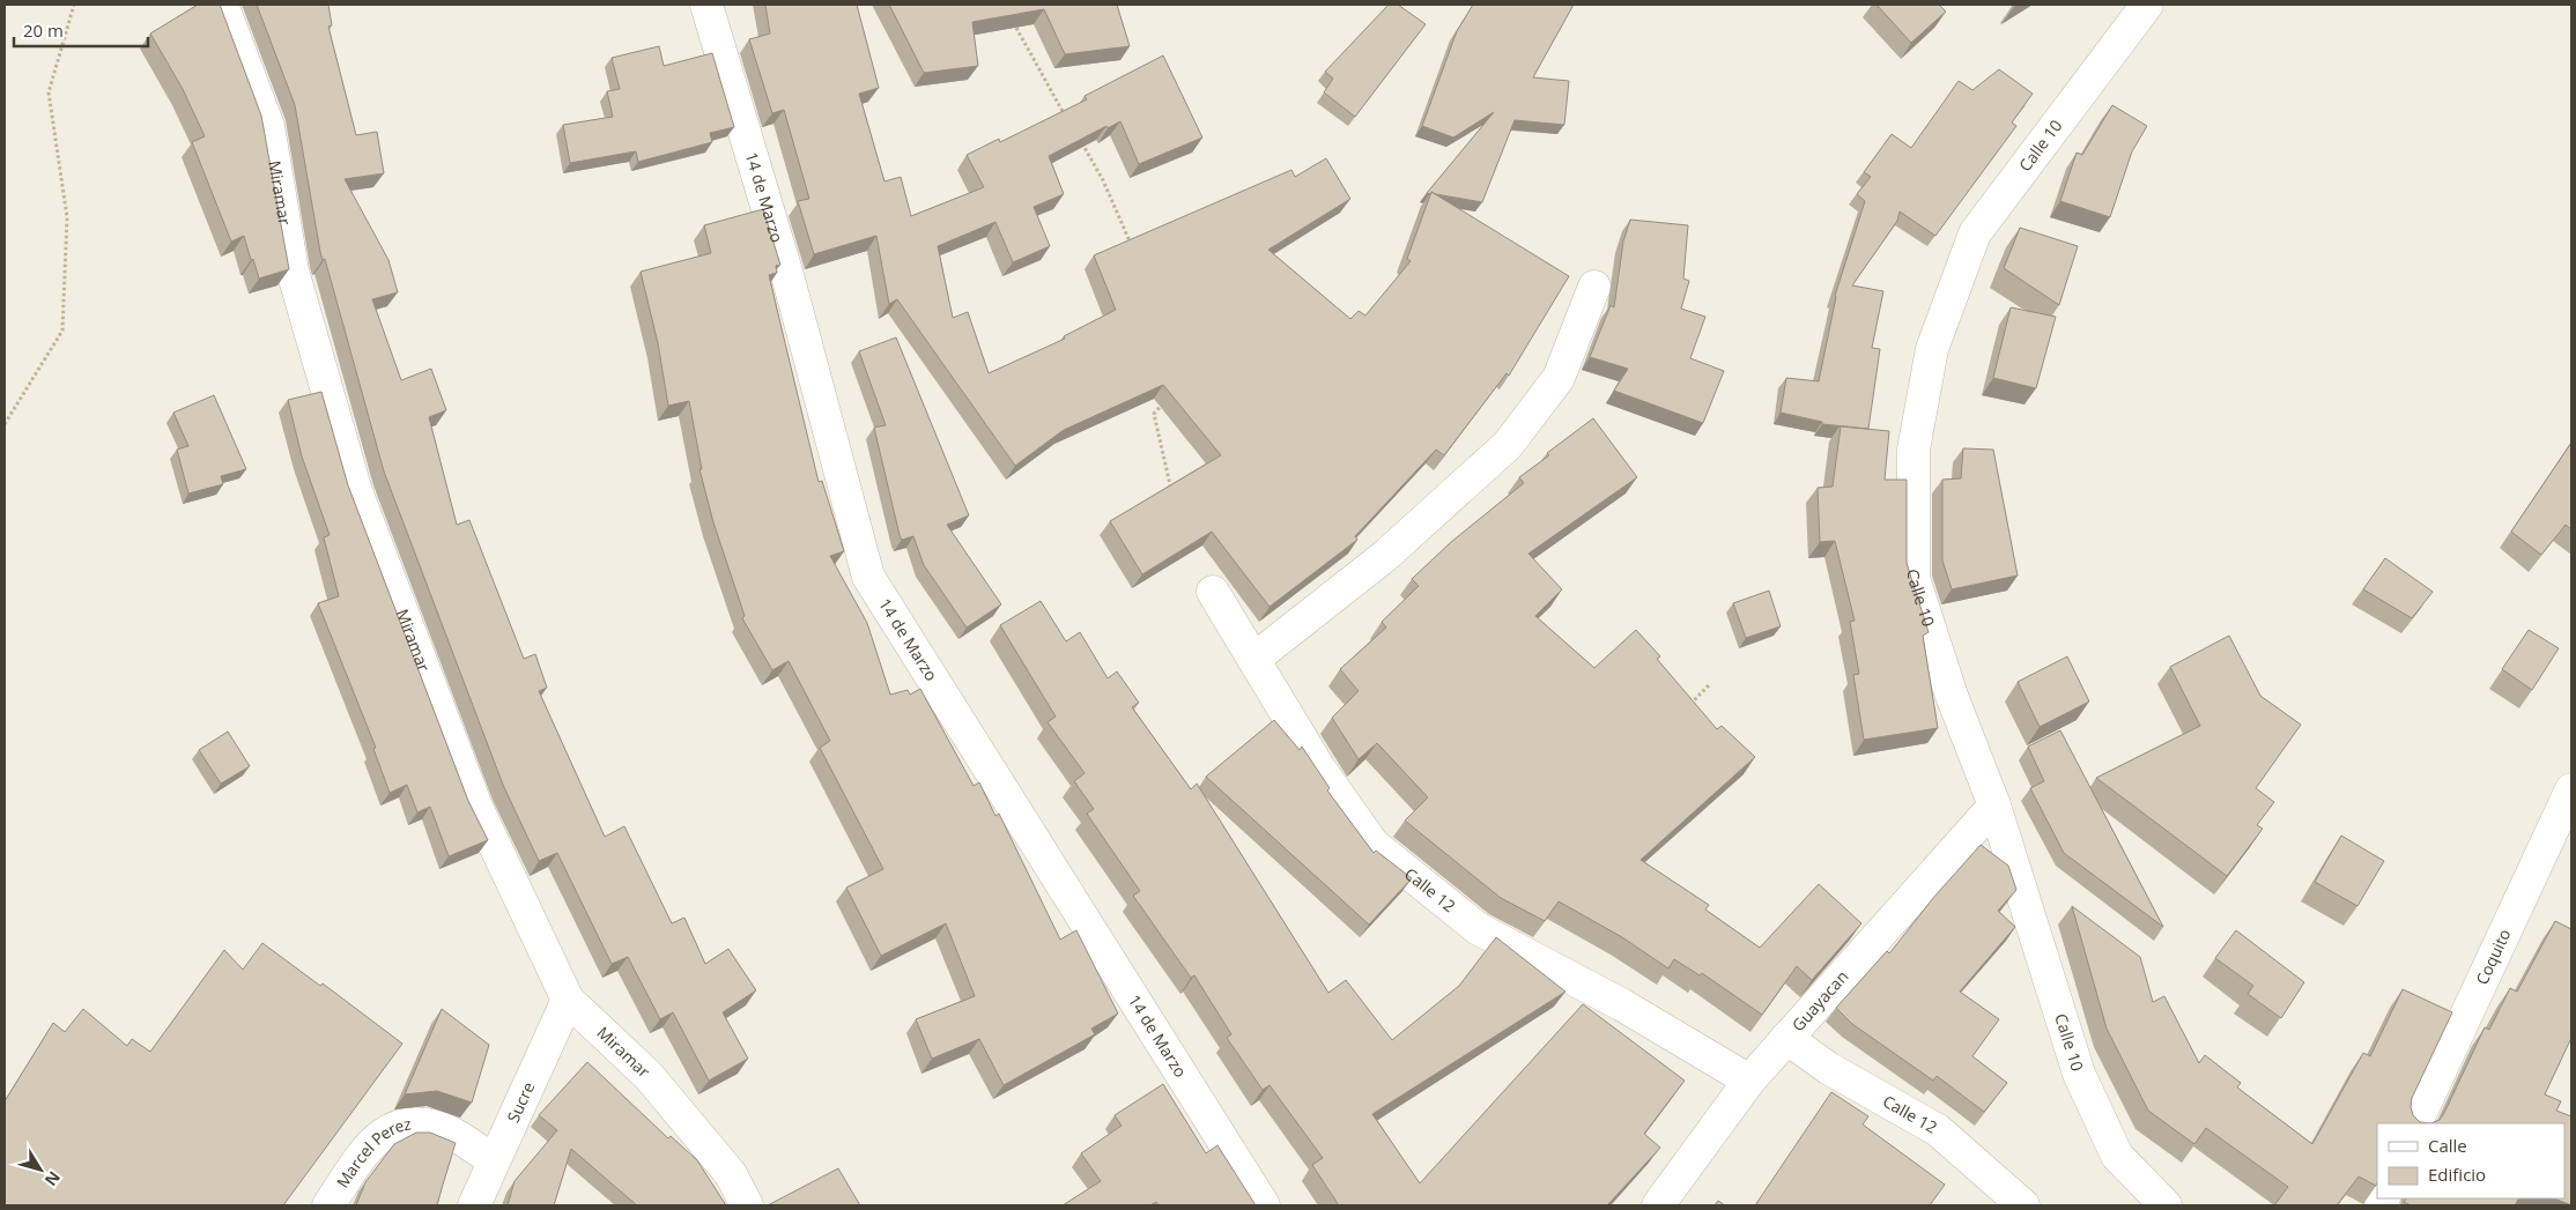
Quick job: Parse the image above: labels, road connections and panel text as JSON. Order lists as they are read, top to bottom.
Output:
{
  "streets": {
    "street": [
      "Calle 10",
      "Miramar",
      "14 de Marzo",
      "Calle 12",
      "Coquito",
      "Guayacan",
      "Sucre",
      "Marcel Perez"
    ]
  },
  "crossings": [
    ["Calle 10", "Guayacan"],
    ["Miramar", "Sucre"],
    ["Calle 12", "Guayacan"],
    ["Sucre", "Marcel Perez"]
  ],
  "legend": ["Calle", "Edificio"],
  "scale_bar": "20 m",
  "north": "bottom right"
}
